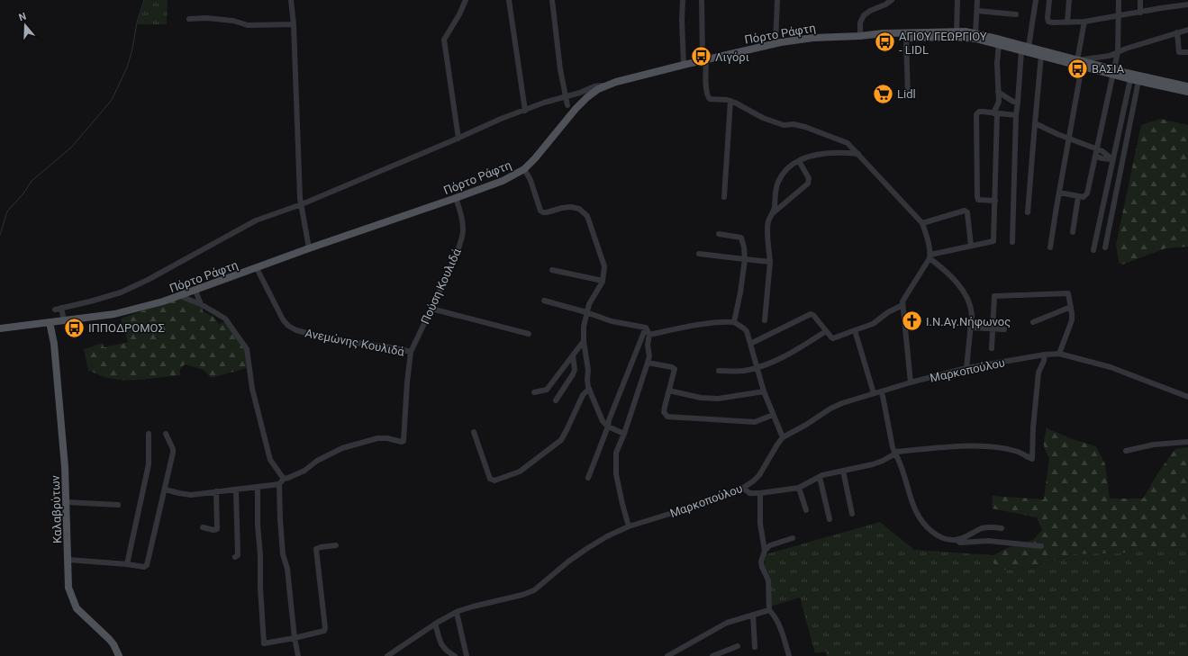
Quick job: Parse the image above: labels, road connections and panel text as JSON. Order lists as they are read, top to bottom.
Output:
{
  "streets": {
    "main road": ["Πόρτο Ράφτη", "Καλαβρύτων"],
    "street": ["Πούση Κουλιδά", "Ανεμώνης Κουλιδά", "Μαρκοπούλου"]
  },
  "crossings": [
    ["Πόρτο Ράφτη", "Πούση Κουλιδά"],
    ["Πόρτο Ράφτη", "Ανεμώνης Κουλιδά"],
    ["Πόρτο Ράφτη", "Καλαβρύτων"],
    ["Πούση Κουλιδά", "Ανεμώνης Κουλιδά"]
  ],
  "places": {
    "bus stop": [
      "ΑΓΙΟΥ ΓΕΩΡΓΙΟΥ - LIDL",
      "Λιγόρι",
      "ΒΑΣΙΑ",
      "ΙΠΠΟΔΡΟΜΟΣ"
    ],
    "supermarket": ["Lidl"],
    "church": ["Ι.Ν.Αγ.Νήφωνος"]
  },
  "north": "top"
}
